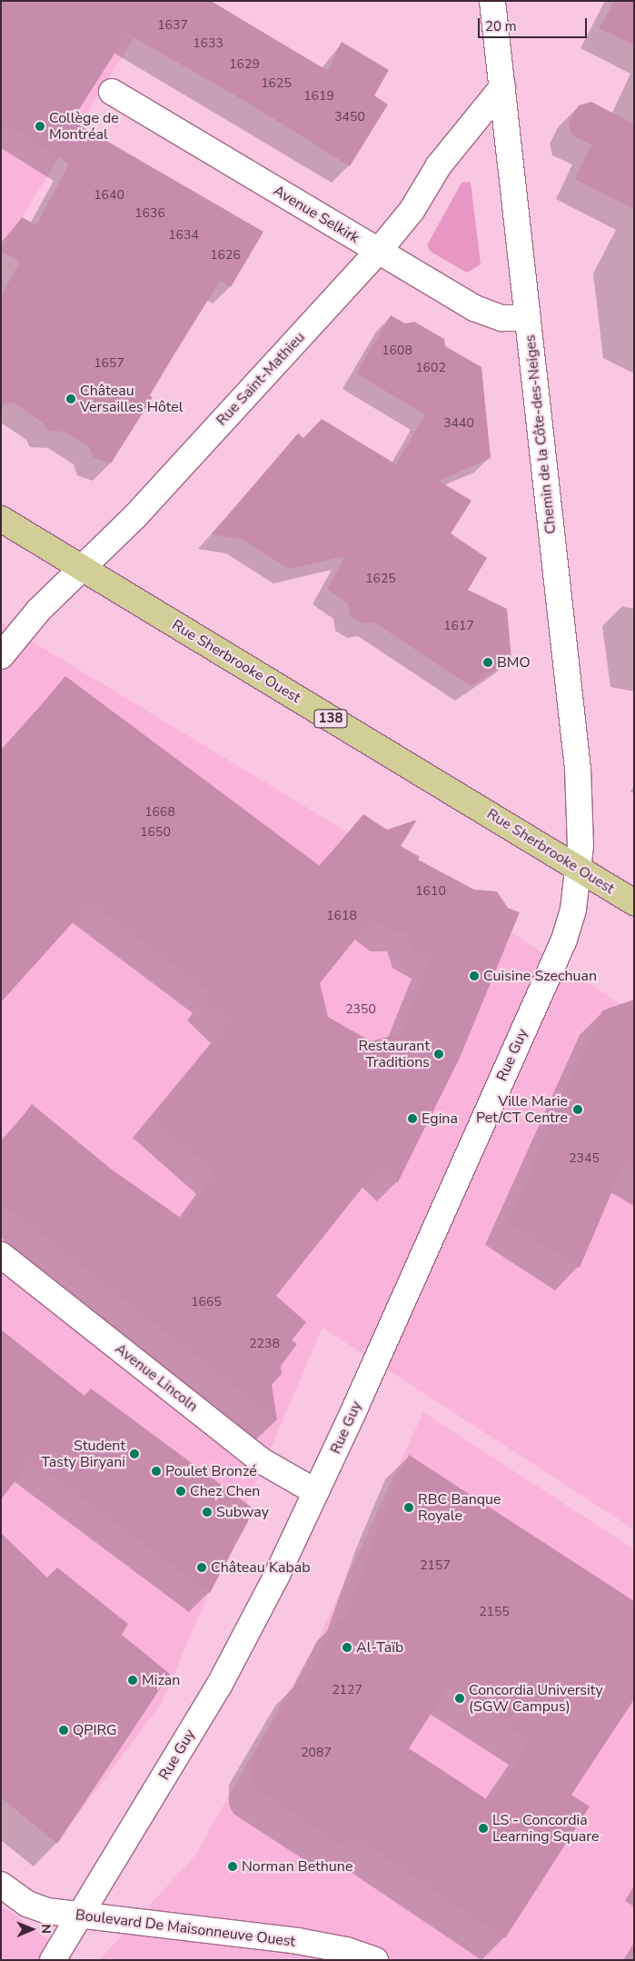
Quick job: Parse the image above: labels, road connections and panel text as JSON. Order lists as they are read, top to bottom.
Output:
{
  "streets": {
    "main road": [
      "Avenue Selkirk",
      "Rue Saint-Mathieu",
      "Chemin de la Côte-des-Neiges",
      "Rue Sherbrooke Ouest",
      "138",
      "Rue Guy",
      "Avenue Lincoln",
      "Boulevard De Maisonneuve Ouest"
    ]
  },
  "crossings": [
    ["Avenue Selkirk", "Rue Saint-Mathieu"],
    ["Avenue Selkirk", "Chemin de la Côte-des-Neiges"],
    ["Rue Saint-Mathieu", "Chemin de la Côte-des-Neiges"],
    ["Rue Saint-Mathieu", "Rue Sherbrooke Ouest"],
    ["Chemin de la Côte-des-Neiges", "Rue Sherbrooke Ouest"],
    ["Chemin de la Côte-des-Neiges", "Rue Guy"],
    ["Rue Sherbrooke Ouest", "Rue Guy"],
    ["Rue Guy", "Avenue Lincoln"],
    ["Rue Guy", "Boulevard De Maisonneuve Ouest"]
  ],
  "places": [
    "Collège de Montréal",
    "Château Versailles Hôtel",
    "BMO",
    "Cuisine Szechuan",
    "Restaurant Traditions",
    "Ville Marie Pet/CT Centre",
    "Egina",
    "Student Tasty Biryani",
    "Poulet Bronzé",
    "Chez Chen",
    "RBC Banque Royale",
    "Subway",
    "Château Kabab",
    "Al-Taïb",
    "Mizan",
    "Concordia University (SGW Campus)",
    "QPIRG",
    "LS - Concordia Learning Square",
    "Norman Bethune"
  ],
  "house_numbers": [
    "1637",
    "1633",
    "1629",
    "1625",
    "1619",
    "3450",
    "1640",
    "1636",
    "1634",
    "1626",
    "1608",
    "1657",
    "1602",
    "3440",
    "1625",
    "1617",
    "1668",
    "1650",
    "1610",
    "1618",
    "2350",
    "2345",
    "1665",
    "2238",
    "2157",
    "2155",
    "2127",
    "2087"
  ],
  "scale_bar": "20 m",
  "north": "right"
}
